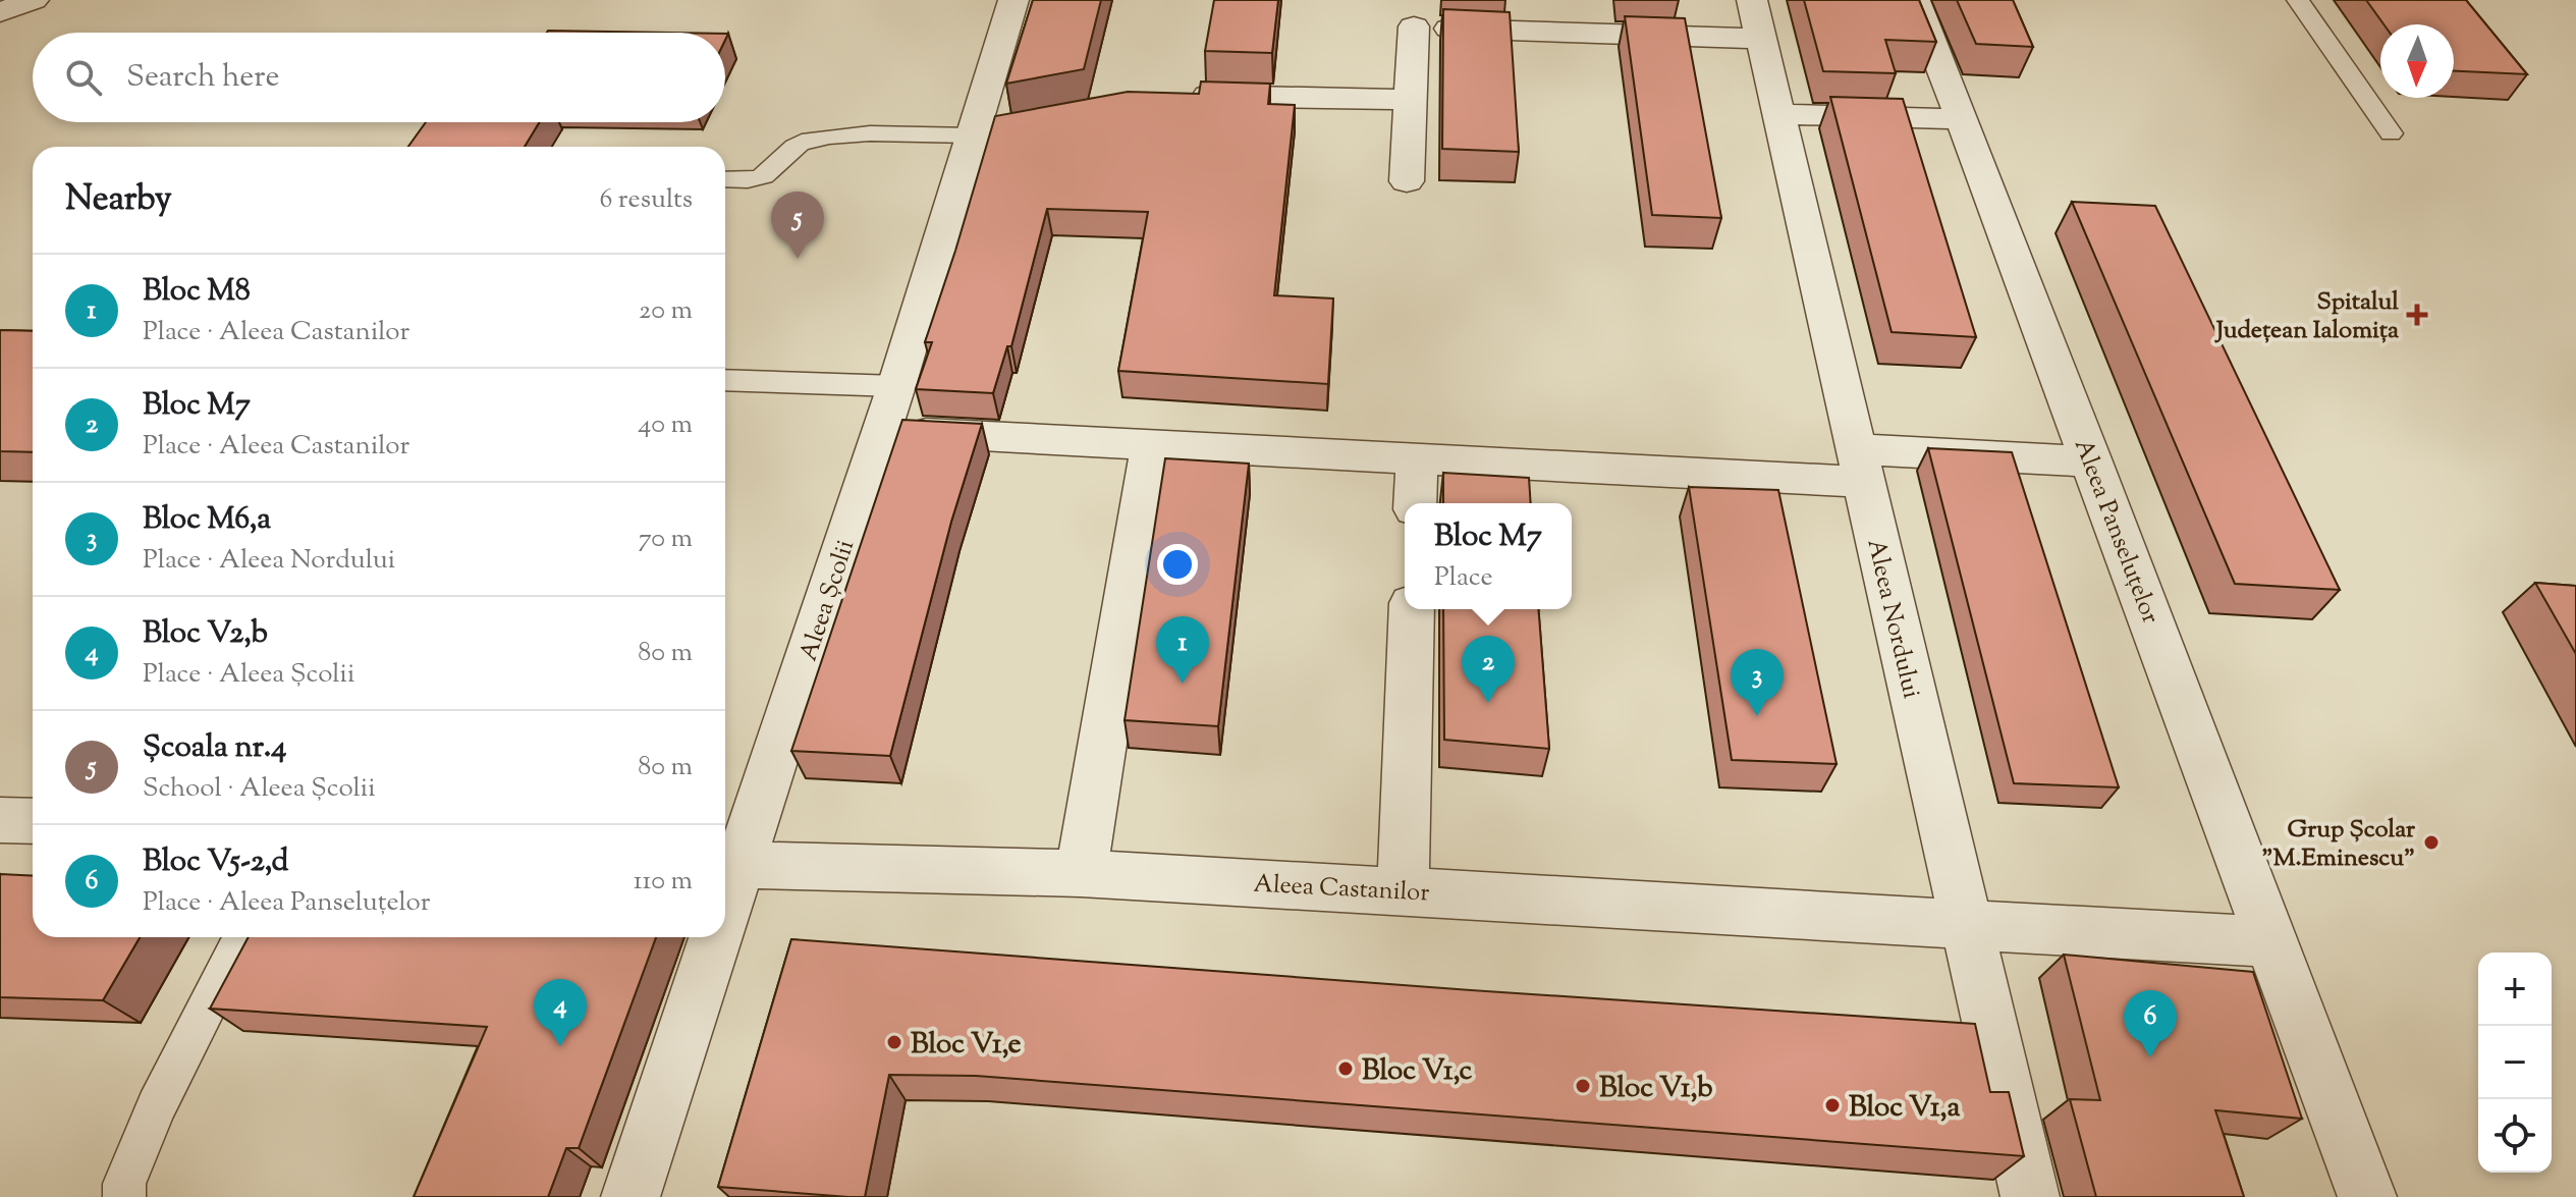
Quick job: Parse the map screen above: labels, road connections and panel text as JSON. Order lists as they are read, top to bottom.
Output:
{
  "streets": {
    "street": [
      "Aleea Panseluțelor",
      "Aleea Școlii",
      "Aleea Nordului",
      "Aleea Castanilor"
    ]
  },
  "crossings": [
    ["Aleea Școlii", "Aleea Castanilor"],
    ["Aleea Nordului", "Aleea Castanilor"]
  ],
  "places": {
    "health": ["Spitalul Județean Ialomița"],
    "other": [
      "Grup Școlar \"M.Eminescu\"",
      "Bloc V1,e",
      "Bloc V1,c",
      "Bloc V1,b",
      "Bloc V1,a"
    ]
  },
  "north": "bottom",
  "page": {
    "search": "Search here",
    "heading": ["Nearby", "6 results"],
    "pins": [
      "5",
      "1",
      "2",
      "3",
      "4",
      "6"
    ],
    "list": [
      {
        "mark": "1",
        "name": "Bloc M8",
        "note": "Place · Aleea Castanilor",
        "value": "20 m"
      },
      {
        "mark": "2",
        "name": "Bloc M7",
        "note": "Place · Aleea Castanilor",
        "value": "40 m"
      },
      {
        "mark": "3",
        "name": "Bloc M6,a",
        "note": "Place · Aleea Nordului",
        "value": "70 m"
      },
      {
        "mark": "4",
        "name": "Bloc V2,b",
        "note": "Place · Aleea Școlii",
        "value": "80 m"
      },
      {
        "mark": "5",
        "name": "Școala nr.4",
        "note": "School · Aleea Școlii",
        "value": "80 m"
      },
      {
        "mark": "6",
        "name": "Bloc V5-2,d",
        "note": "Place · Aleea Panseluțelor",
        "value": "110 m"
      }
    ],
    "popup": ["Bloc M7", "Place"],
    "map_buttons": ["+", "−"]
  }
}
